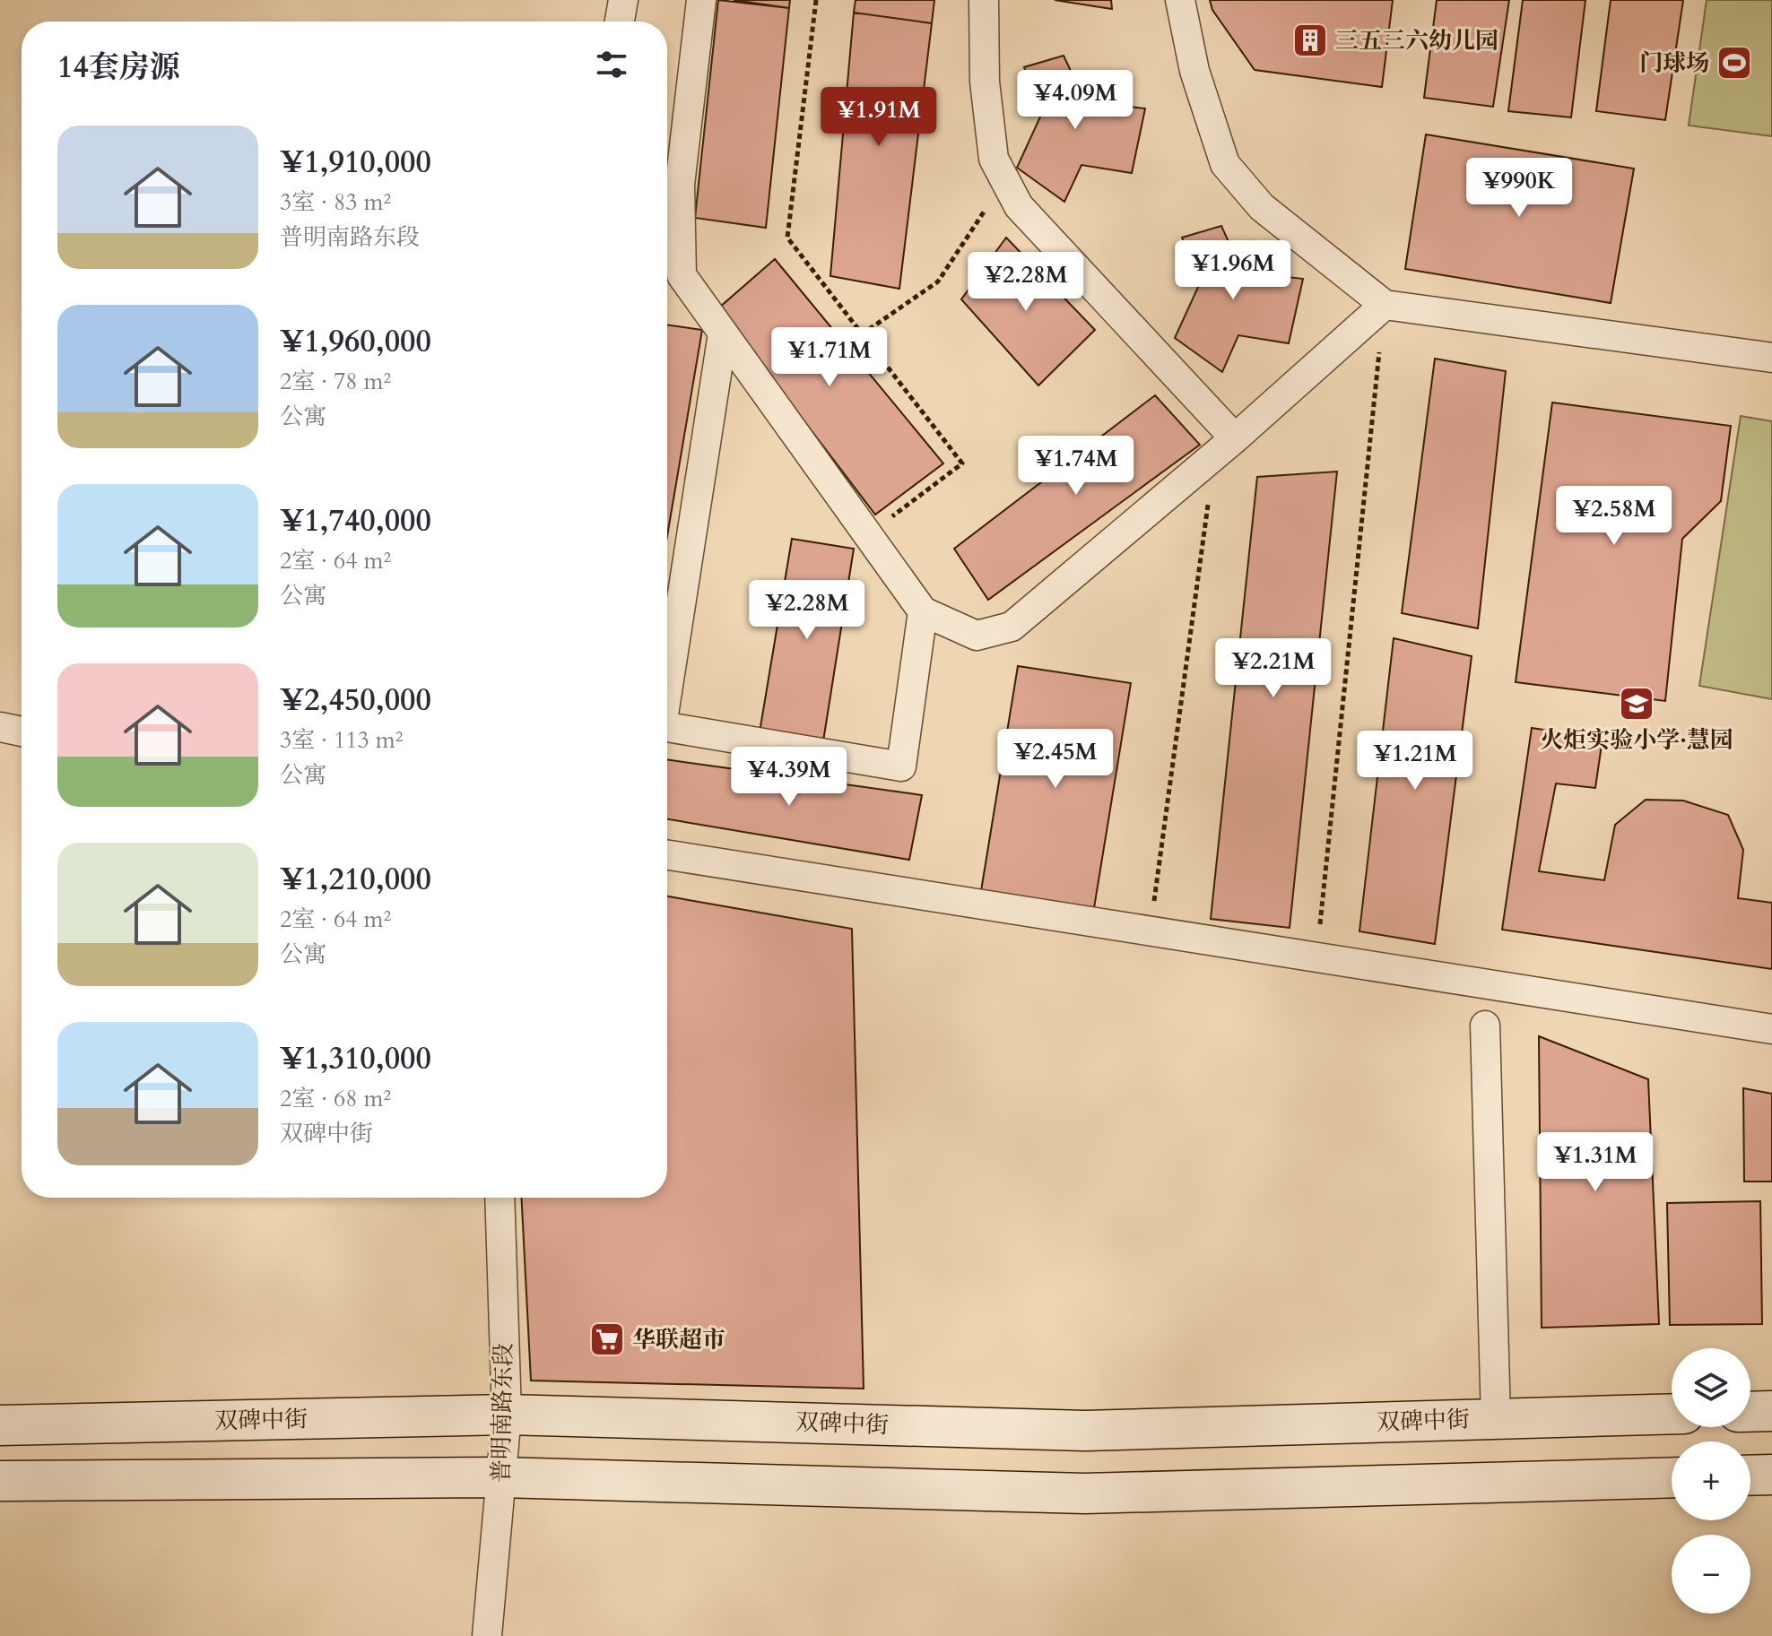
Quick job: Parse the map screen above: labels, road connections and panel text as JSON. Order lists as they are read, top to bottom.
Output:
{
  "streets": {
    "main road": ["双碑中街"],
    "street": ["普明南路东段"]
  },
  "crossings": [
    ["普明南路东段", "双碑中街"]
  ],
  "places": {
    "building": ["三五三六幼儿园"],
    "sports": ["门球场"],
    "school or university": ["火炬实验小学·慧园"],
    "supermarket": ["华联超市"]
  },
  "page": {
    "heading": "14套房源",
    "price": [
      "¥4.09M",
      "¥1.91M",
      "¥990K",
      "¥1.96M",
      "¥2.28M",
      "¥1.71M",
      "¥1.74M",
      "¥2.58M",
      "¥2.28M",
      "¥2.21M",
      "¥2.45M",
      "¥1.21M",
      "¥4.39M",
      "¥1.31M"
    ],
    "list": [
      {
        "name": "¥1,910,000",
        "note": "3室 · 83 m² · 普明南路东段"
      },
      {
        "name": "¥1,960,000",
        "note": "2室 · 78 m² · 公寓"
      },
      {
        "name": "¥1,740,000",
        "note": "2室 · 64 m² · 公寓"
      },
      {
        "name": "¥2,450,000",
        "note": "3室 · 113 m² · 公寓"
      },
      {
        "name": "¥1,210,000",
        "note": "2室 · 64 m² · 公寓"
      },
      {
        "name": "¥1,310,000",
        "note": "2室 · 68 m² · 双碑中街"
      }
    ],
    "map_buttons": ["+", "−"]
  }
}
